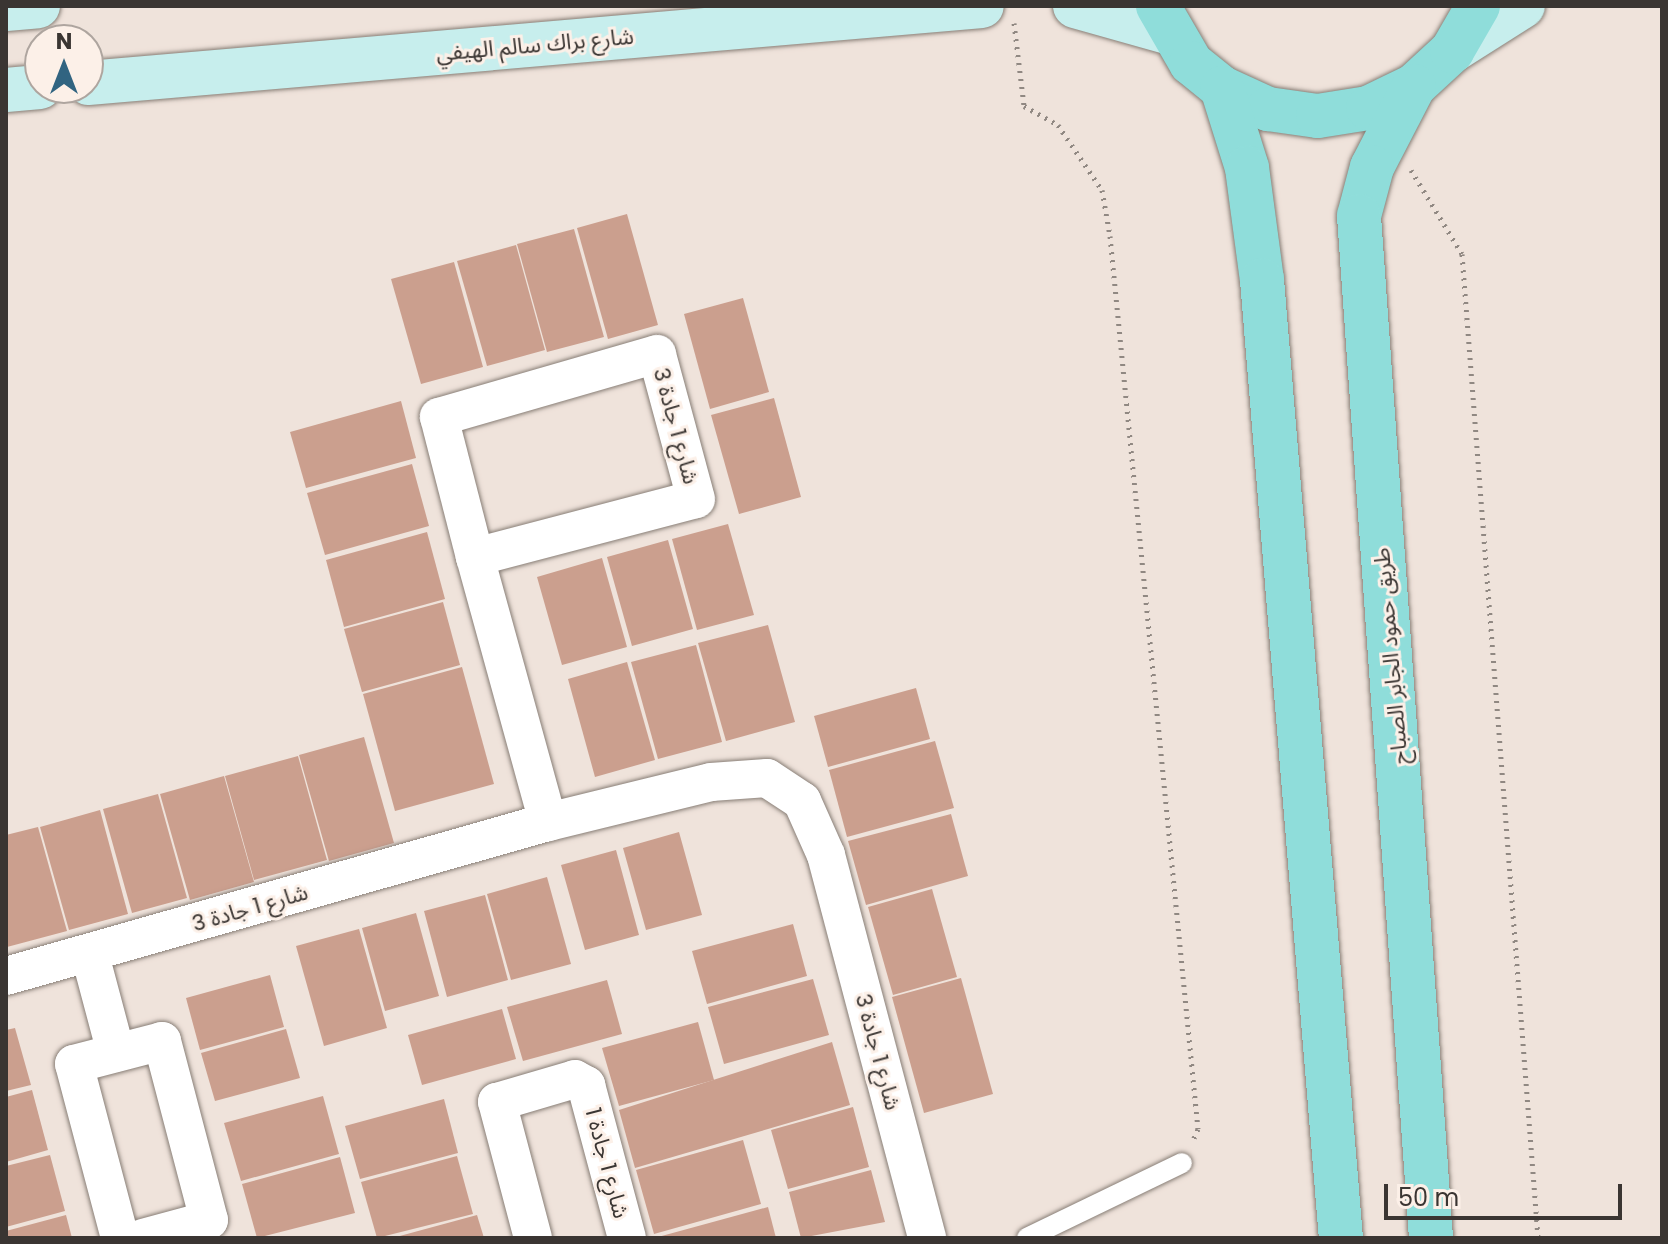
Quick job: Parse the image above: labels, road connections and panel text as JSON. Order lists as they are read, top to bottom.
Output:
{
  "streets": {
    "main road": ["شارع براك سالم الهيفي", "طريق حمود الجابر الصباح"],
    "street": ["شارع 1 جادة 3", "شارع 1 جادة 1"]
  },
  "scale_bar": "50 m",
  "north": "top"
}
